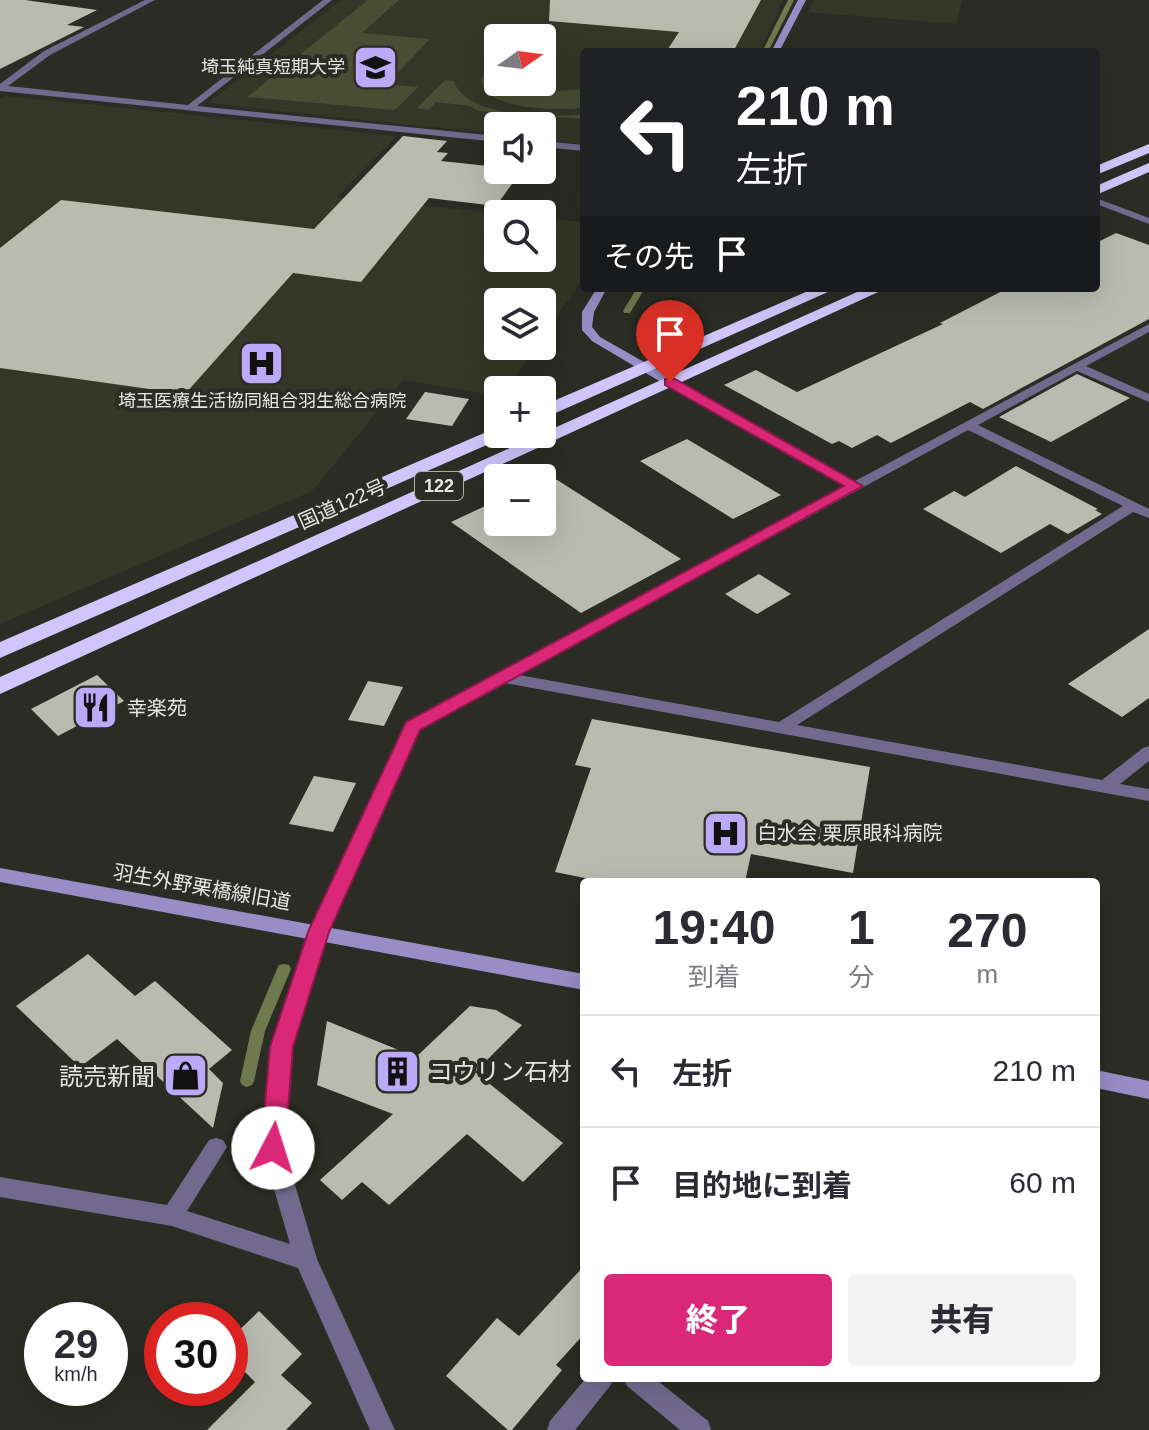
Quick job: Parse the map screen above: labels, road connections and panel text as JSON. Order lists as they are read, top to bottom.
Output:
{
  "streets": {
    "highway": ["122", "国道122号"],
    "street": ["羽生外野栗橋線旧道"]
  },
  "places": {
    "school or university": ["埼玉純真短期大学"],
    "hospital": ["埼玉医療生活協同組合羽生総合病院", "白水会 栗原眼科病院"],
    "restaurant": ["幸楽苑"],
    "building": ["コウリン石材"],
    "shop": ["読売新聞"]
  },
  "north": "right",
  "page": {
    "map_buttons": ["+", "−"],
    "turn": ["210 m", "左折"],
    "then": "その先",
    "eta": [
      "19:40",
      "到着",
      "1",
      "分",
      "270",
      "m"
    ],
    "list": [
      {
        "name": "左折",
        "value": "210 m"
      },
      {
        "name": "目的地に到着",
        "value": "60 m"
      }
    ],
    "buttons": ["終了", "共有"],
    "speed": "29 km/h",
    "limit": "30"
  }
}
